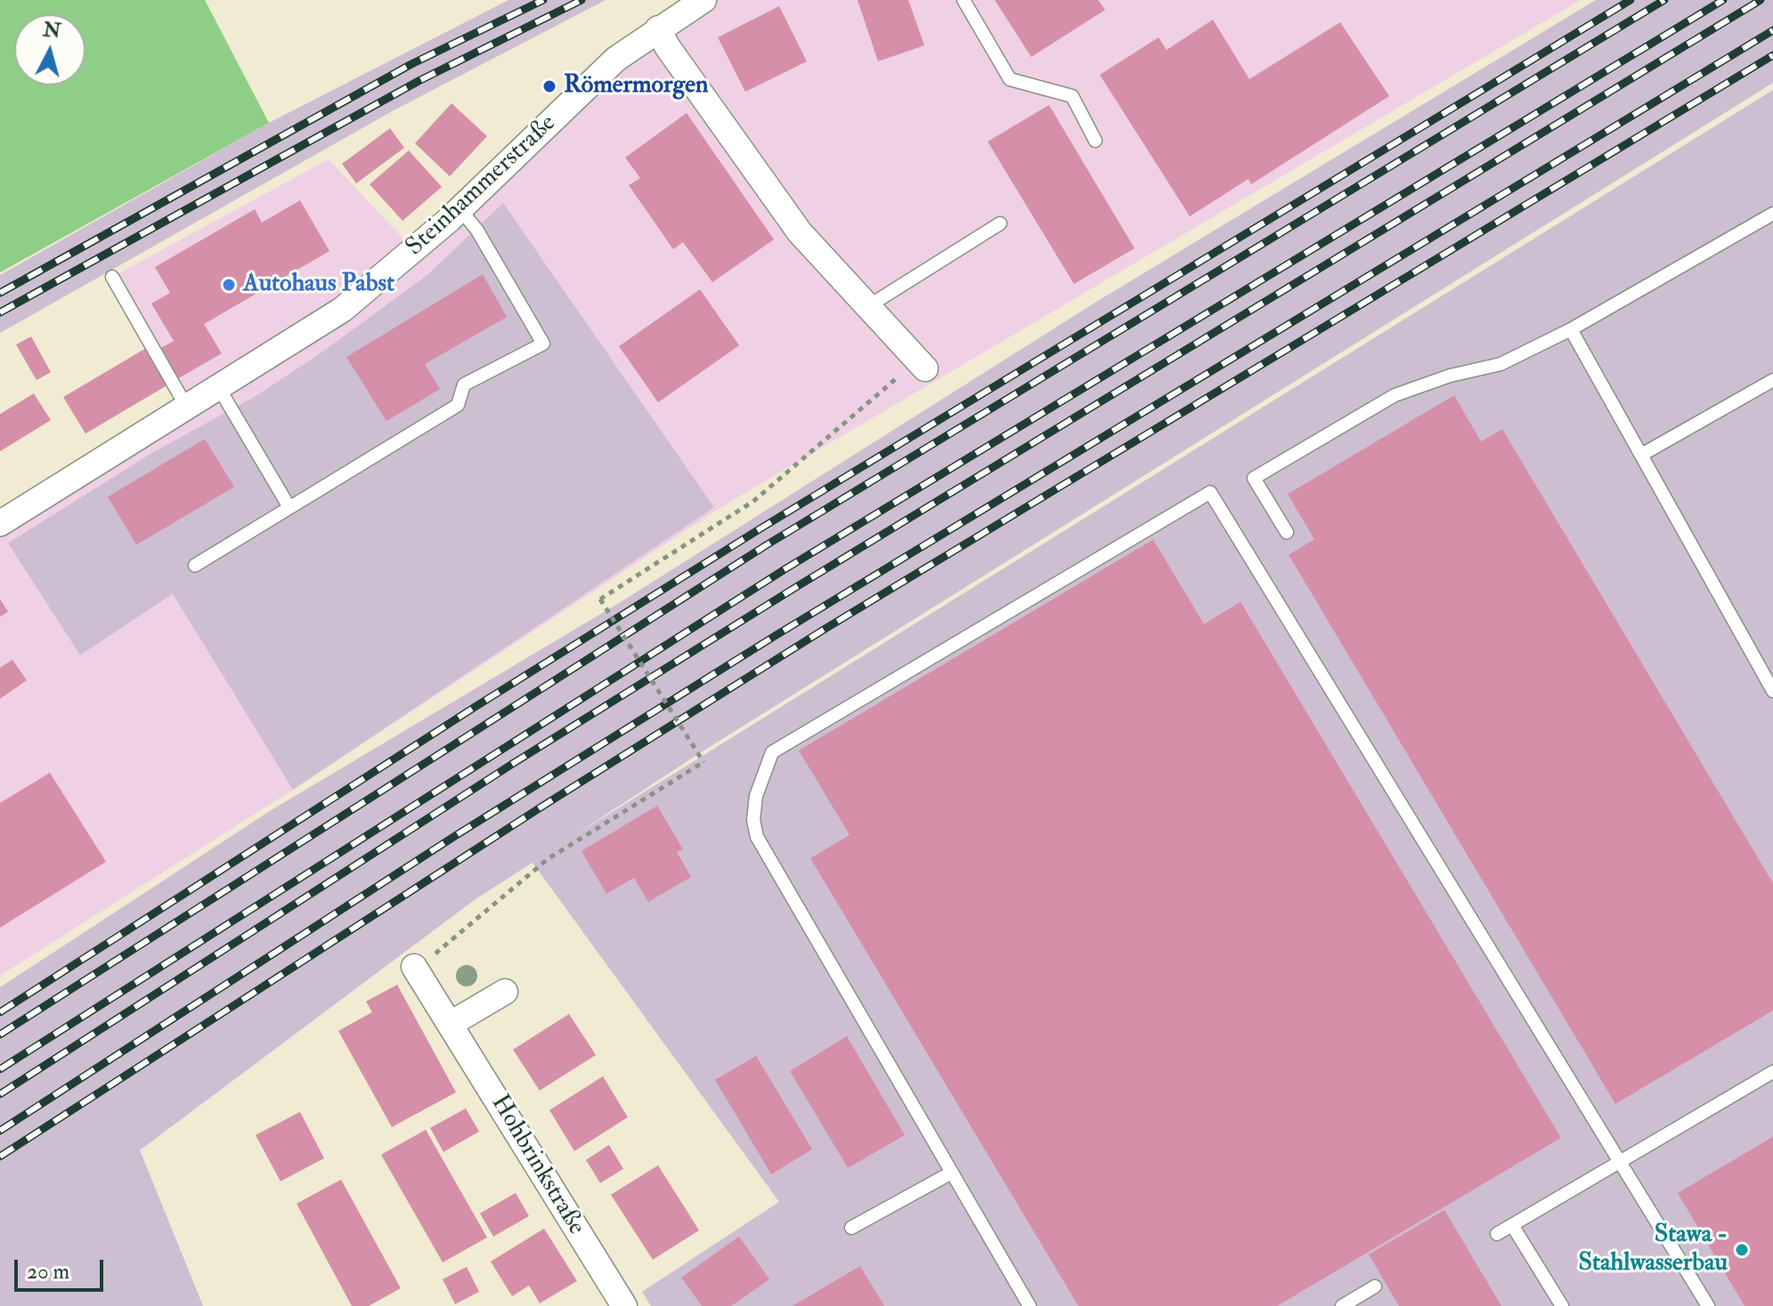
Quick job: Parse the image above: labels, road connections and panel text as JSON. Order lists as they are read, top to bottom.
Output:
{
  "streets": {
    "street": ["Steinhammerstraße", "Hohbrinkstraße"]
  },
  "places": ["Römermorgen", "Autohaus Pabst", "Stawa - Stahlwasserbau"],
  "scale_bar": "20 m",
  "north": "top"
}
